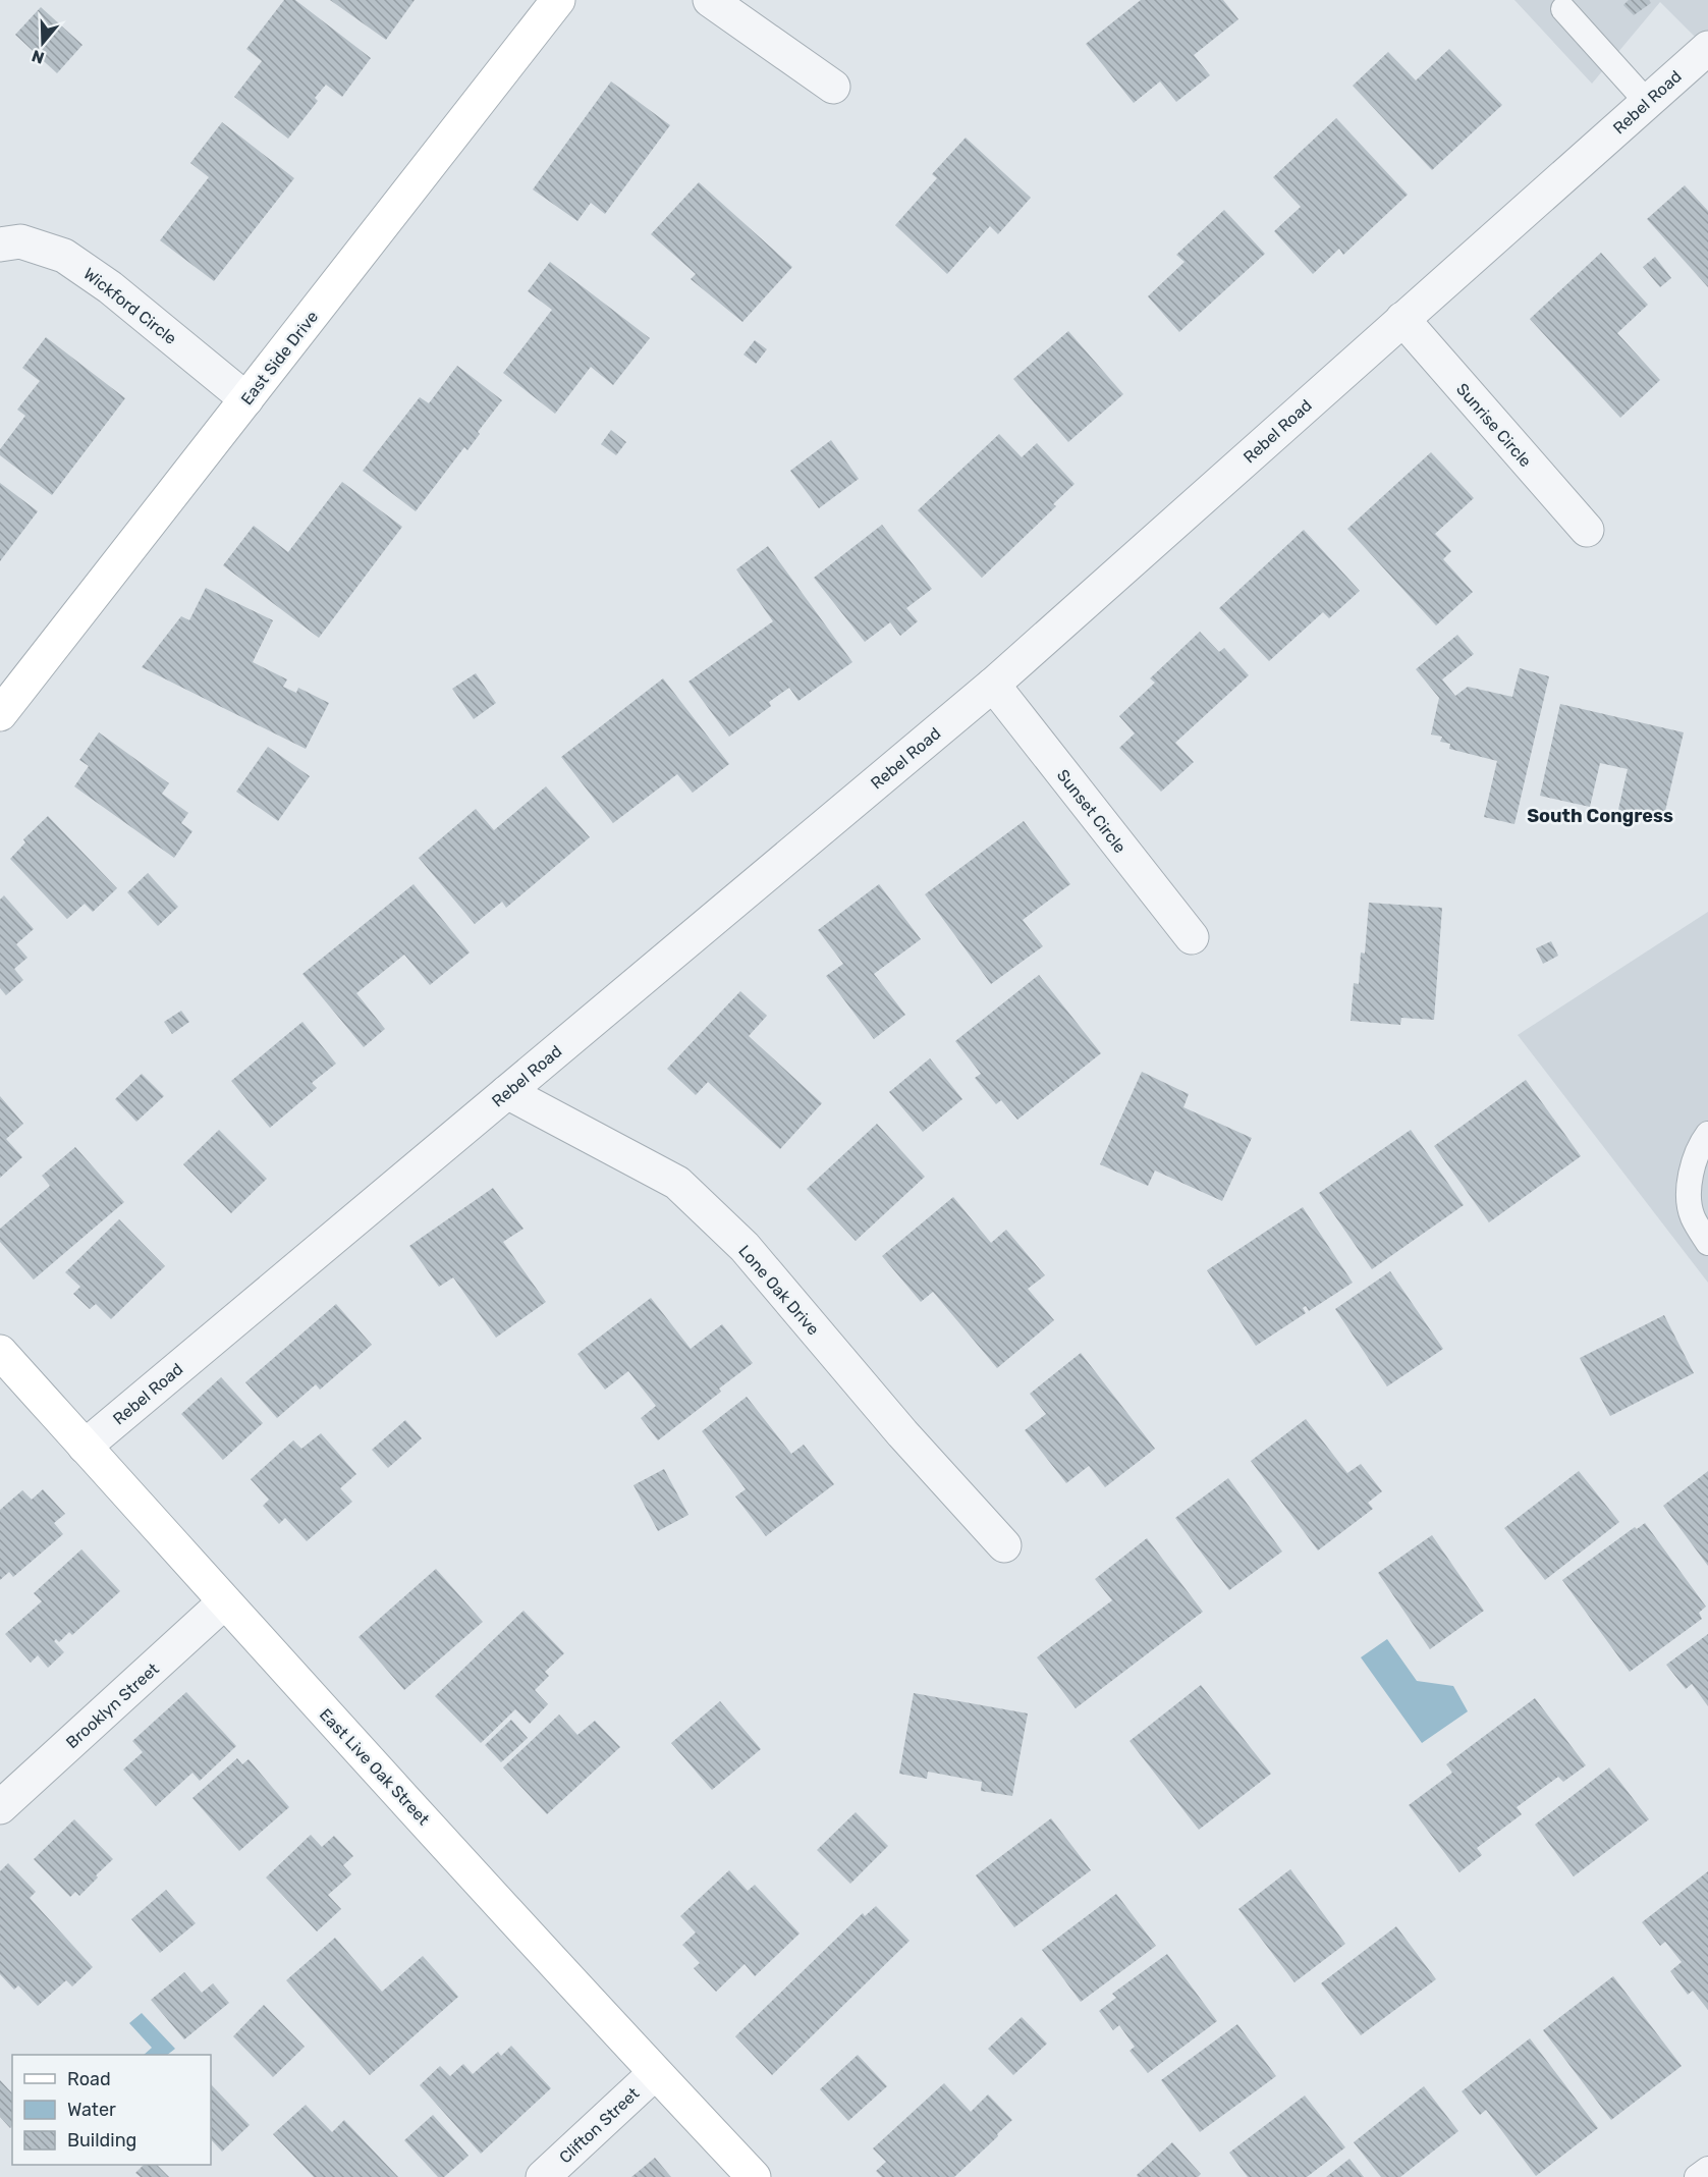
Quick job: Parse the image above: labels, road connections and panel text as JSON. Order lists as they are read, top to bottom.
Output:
{
  "streets": {
    "street": [
      "Rebel Road",
      "Wickford Circle",
      "East Side Drive",
      "Sunrise Circle",
      "Sunset Circle",
      "Lone Oak Drive",
      "Brooklyn Street",
      "East Live Oak Street",
      "Clifton Street"
    ]
  },
  "crossings": [
    ["Rebel Road", "Sunrise Circle"],
    ["Rebel Road", "Sunset Circle"],
    ["Rebel Road", "Lone Oak Drive"],
    ["Rebel Road", "East Live Oak Street"],
    ["Wickford Circle", "East Side Drive"],
    ["Brooklyn Street", "East Live Oak Street"],
    ["East Live Oak Street", "Clifton Street"]
  ],
  "districts": ["South Congress"],
  "legend": ["Road", "Water", "Building"],
  "north": "bottom"
}
